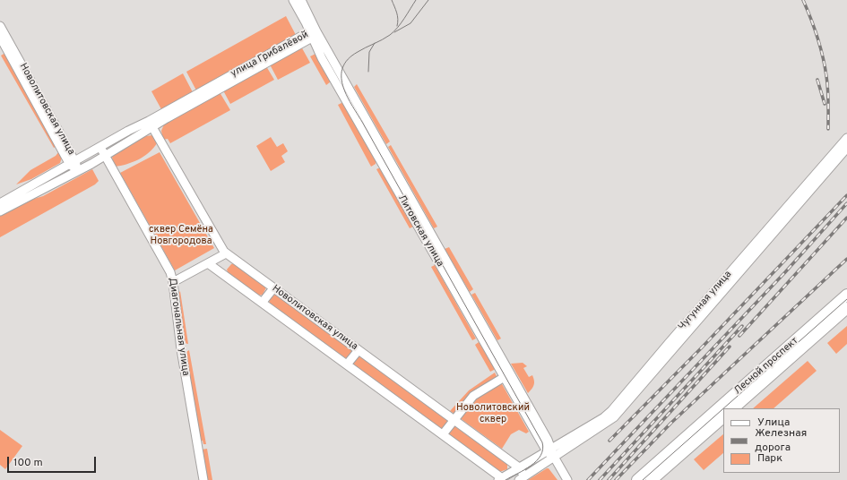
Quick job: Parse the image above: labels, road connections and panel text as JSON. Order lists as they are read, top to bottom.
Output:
{
  "streets": {
    "main road": ["Лесной проспект"],
    "street": [
      "улица Грибалёвой",
      "Новолитовская улица",
      "Литовская улица",
      "Чугунная улица",
      "Диагональная улица"
    ]
  },
  "crossings": [
    ["улица Грибалёвой", "Новолитовская улица"],
    ["улица Грибалёвой", "Литовская улица"],
    ["улица Грибалёвой", "Диагональная улица"],
    ["Литовская улица", "Чугунная улица"]
  ],
  "parks": ["сквер Семёна Новгородова", "Новолитовский сквер"],
  "legend": ["Улица", "Железная дорога", "Парк"],
  "scale_bar": "100 m"
}
